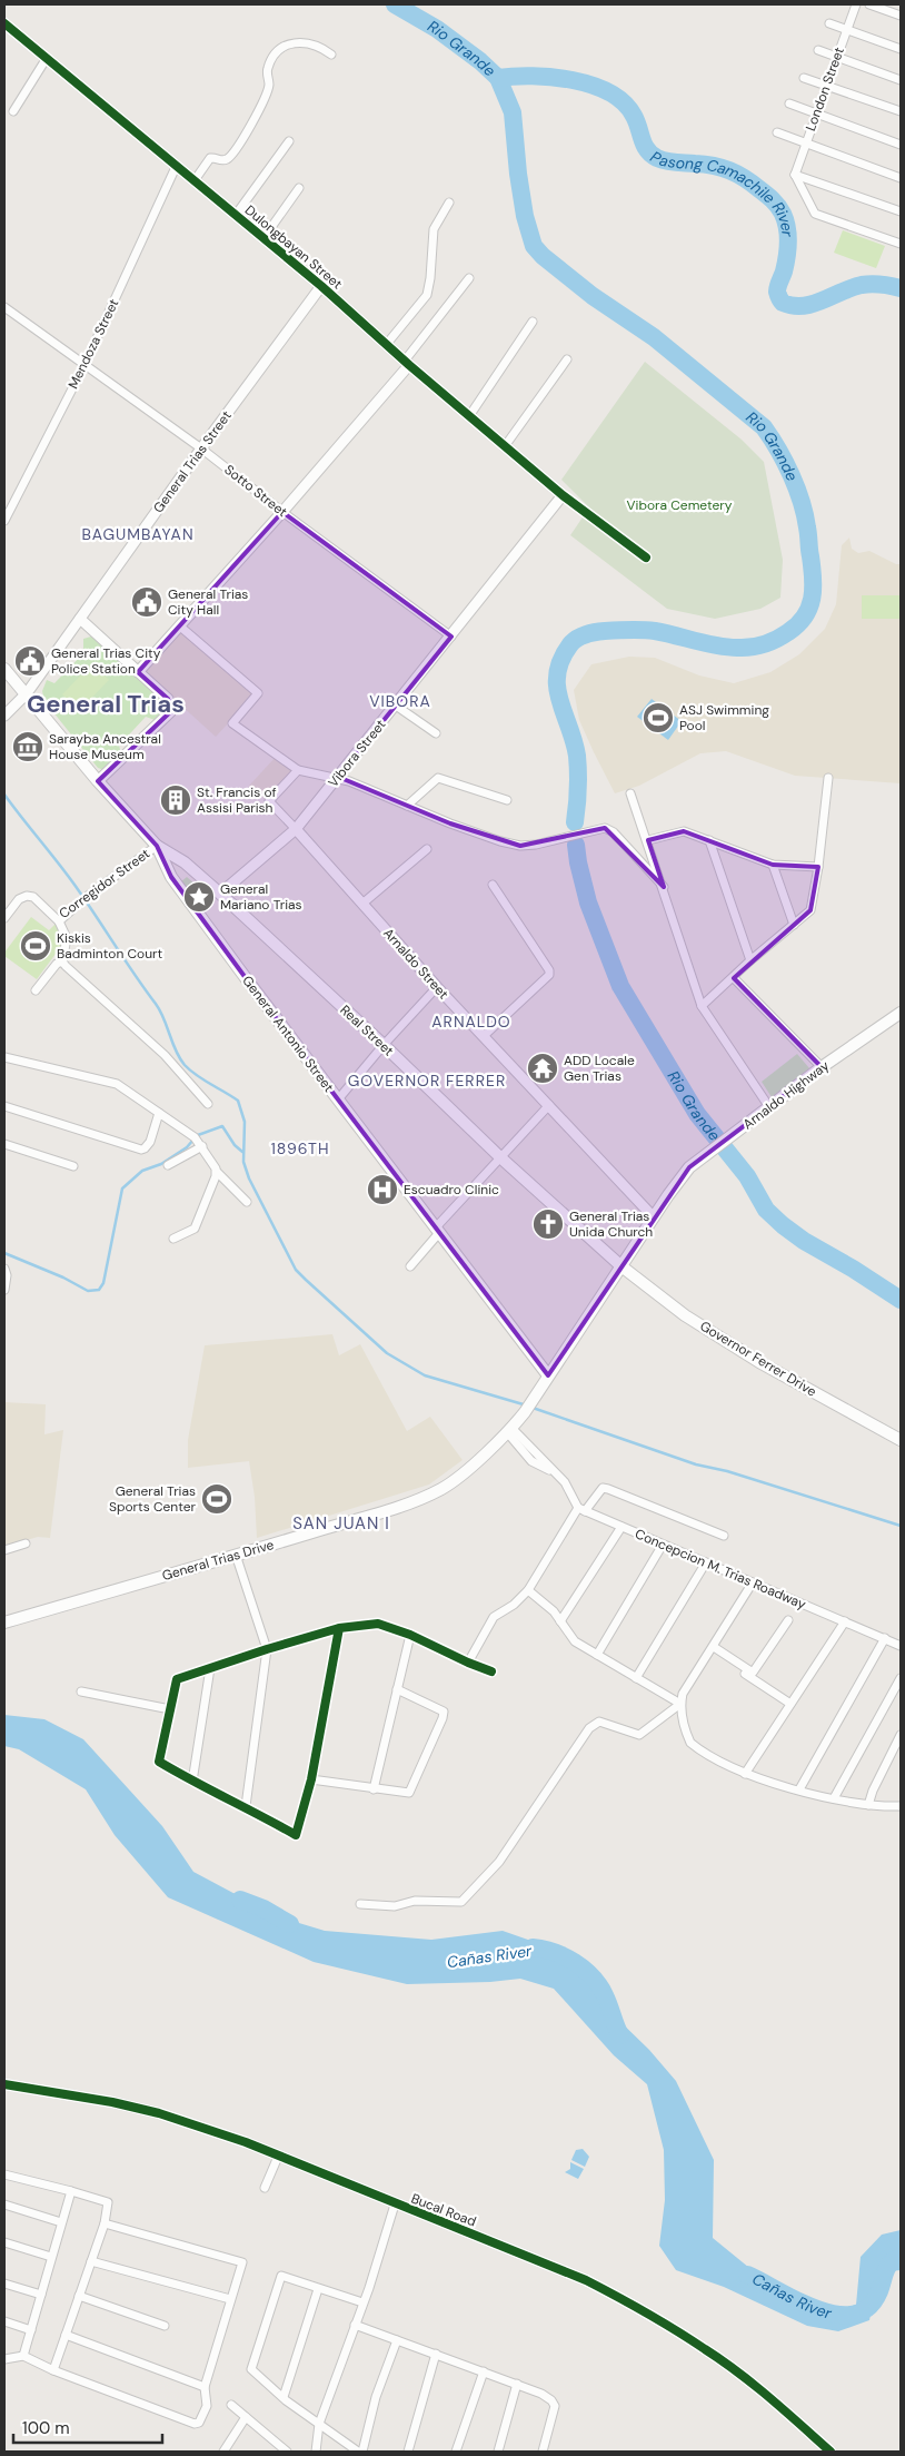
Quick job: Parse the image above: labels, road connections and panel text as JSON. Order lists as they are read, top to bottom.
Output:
{
  "streets": {
    "main road": [
      "Real Street",
      "General Antonio Street",
      "Arnaldo Highway",
      "Governor Ferrer Drive",
      "General Trias Drive"
    ],
    "street": [
      "London Street",
      "Dulongbayan Street",
      "Mendoza Street",
      "General Trias Street",
      "Sotto Street",
      "Vibora Street",
      "Corregidor Street",
      "Arnaldo Street",
      "Concepcion M. Trias Roadway",
      "Bucal Road"
    ]
  },
  "crossings": [
    ["Dulongbayan Street", "Mendoza Street"],
    ["Dulongbayan Street", "General Trias Street"],
    ["Dulongbayan Street", "Vibora Street"],
    ["Mendoza Street", "Sotto Street"],
    ["General Trias Street", "Sotto Street"],
    ["General Trias Street", "General Antonio Street"],
    ["Sotto Street", "Vibora Street"],
    ["Vibora Street", "Arnaldo Street"],
    ["Vibora Street", "Real Street"],
    ["Corregidor Street", "Real Street"],
    ["Corregidor Street", "General Antonio Street"],
    ["Arnaldo Street", "Arnaldo Highway"],
    ["Real Street", "General Antonio Street"],
    ["Real Street", "Arnaldo Highway"],
    ["Real Street", "Governor Ferrer Drive"],
    ["Real Street", "General Trias Drive"],
    ["General Antonio Street", "General Trias Drive"],
    ["Arnaldo Highway", "Governor Ferrer Drive"],
    ["Arnaldo Highway", "General Trias Drive"],
    ["Governor Ferrer Drive", "General Trias Drive"]
  ],
  "districts": [
    "BAGUMBAYAN",
    "VIBORA",
    "General Trias",
    "ARNALDO",
    "GOVERNOR FERRER",
    "1896TH",
    "SAN JUAN I"
  ],
  "water": ["Rio Grande", "Pasong Camachile River", "Cañas River"],
  "parks": ["Vibora Cemetery"],
  "places": {
    "public building": ["General Trias City Hall", "General Trias City Police Station"],
    "sports": ["ASJ Swimming Pool", "Kiskis Badminton Court", "General Trias Sports Center"],
    "museum": ["Sarayba Ancestral House Museum"],
    "building": ["St. Francis of Assisi Parish"],
    "place": ["General Mariano Trias"],
    "temple": ["ADD Locale Gen Trias"],
    "hospital": ["Escuadro Clinic"],
    "church": ["General Trias Unida Church"]
  },
  "scale_bar": "100 m"
}
